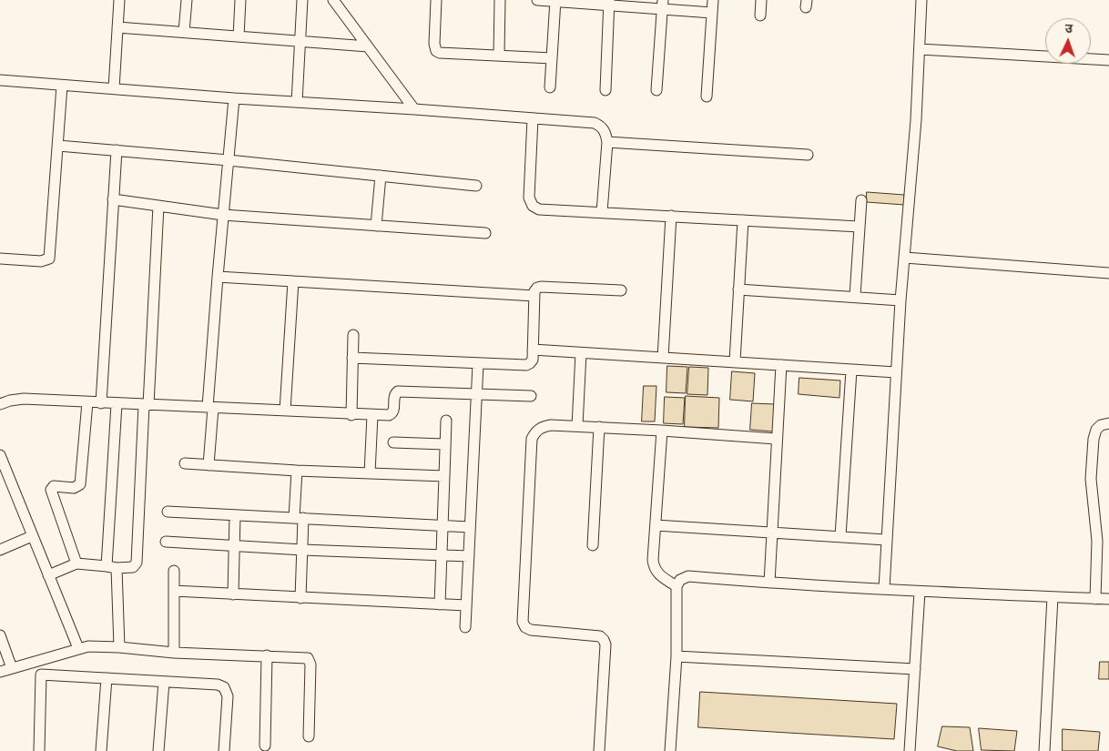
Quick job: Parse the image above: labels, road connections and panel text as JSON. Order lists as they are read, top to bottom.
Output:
{
  "north": "top"
}
